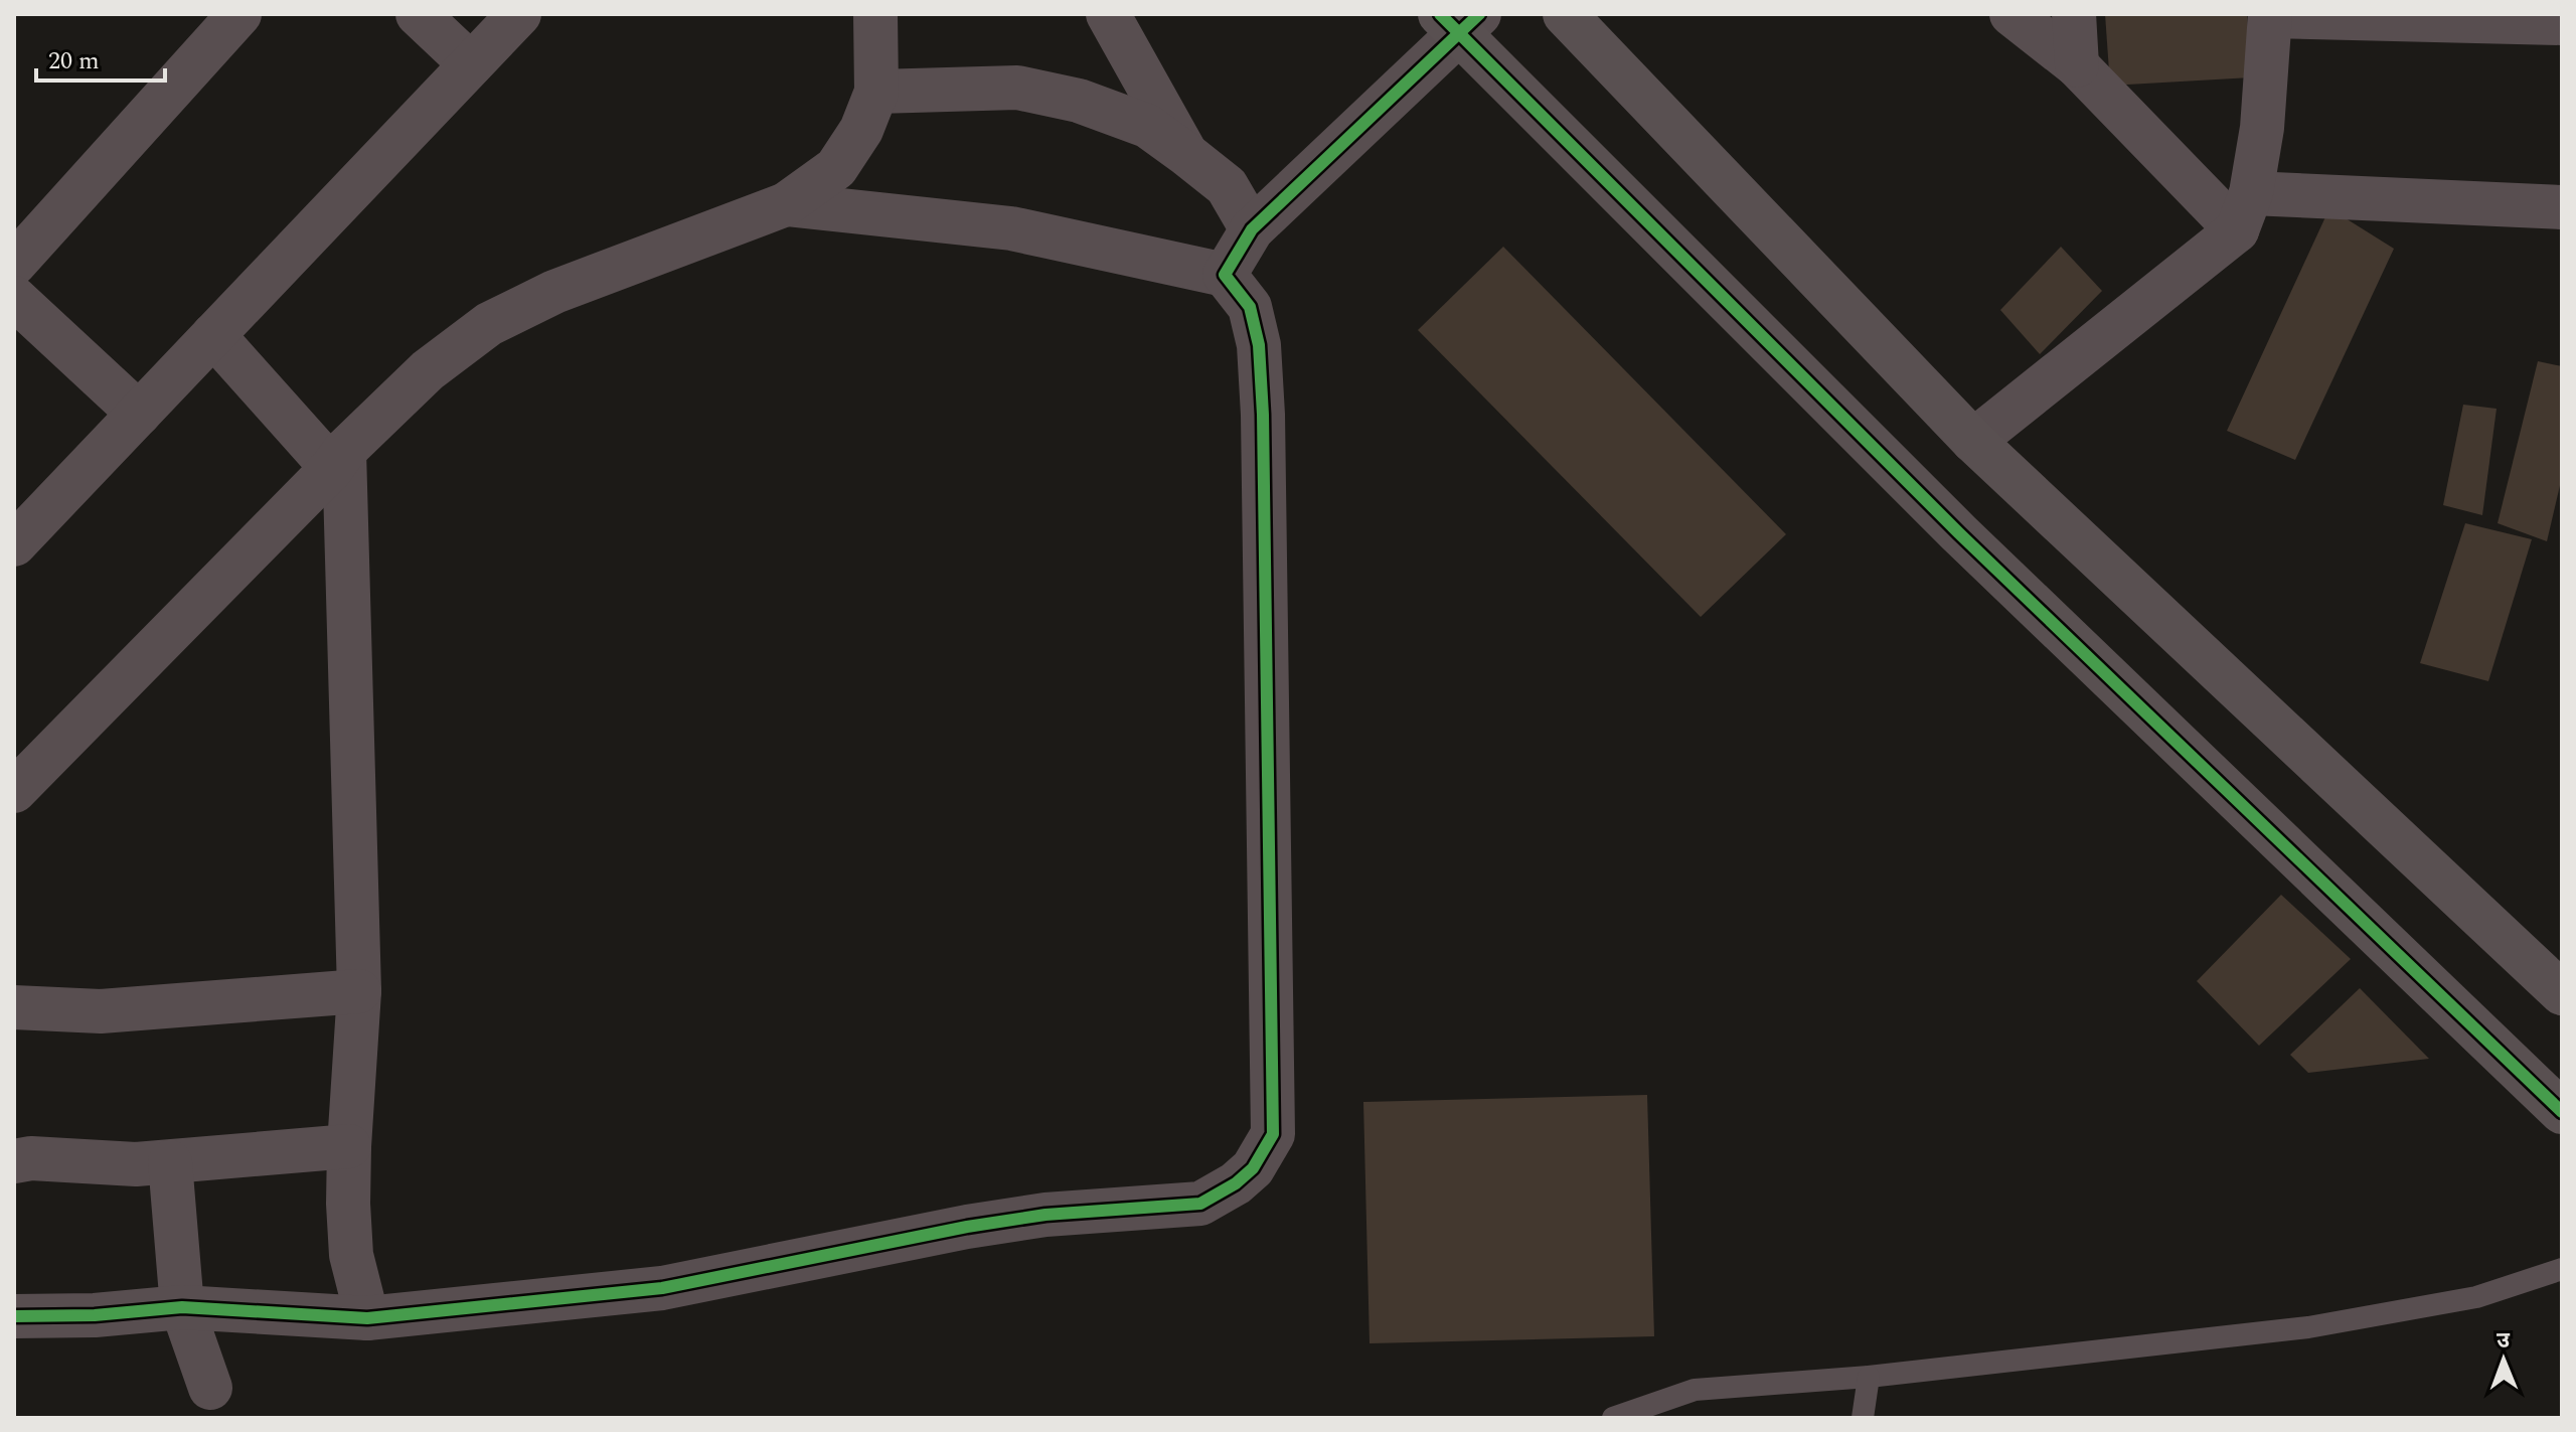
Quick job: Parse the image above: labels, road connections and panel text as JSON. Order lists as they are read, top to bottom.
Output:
{
  "scale_bar": "20 m",
  "north": "top"
}
